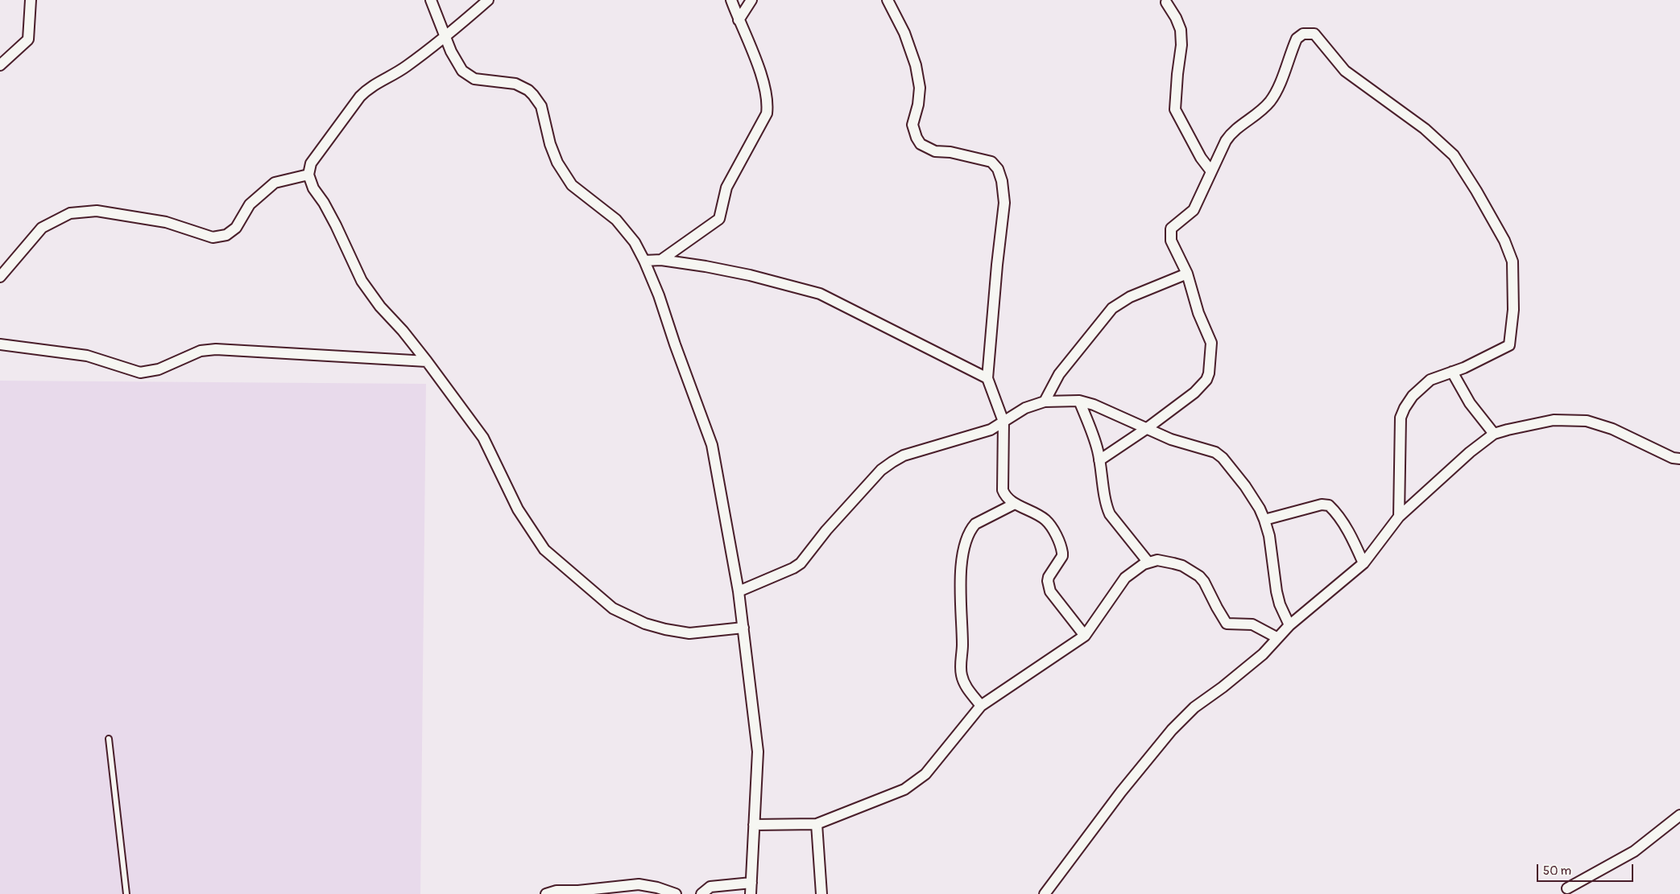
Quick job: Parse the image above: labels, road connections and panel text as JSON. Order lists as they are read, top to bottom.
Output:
{
  "scale_bar": "50 m"
}
